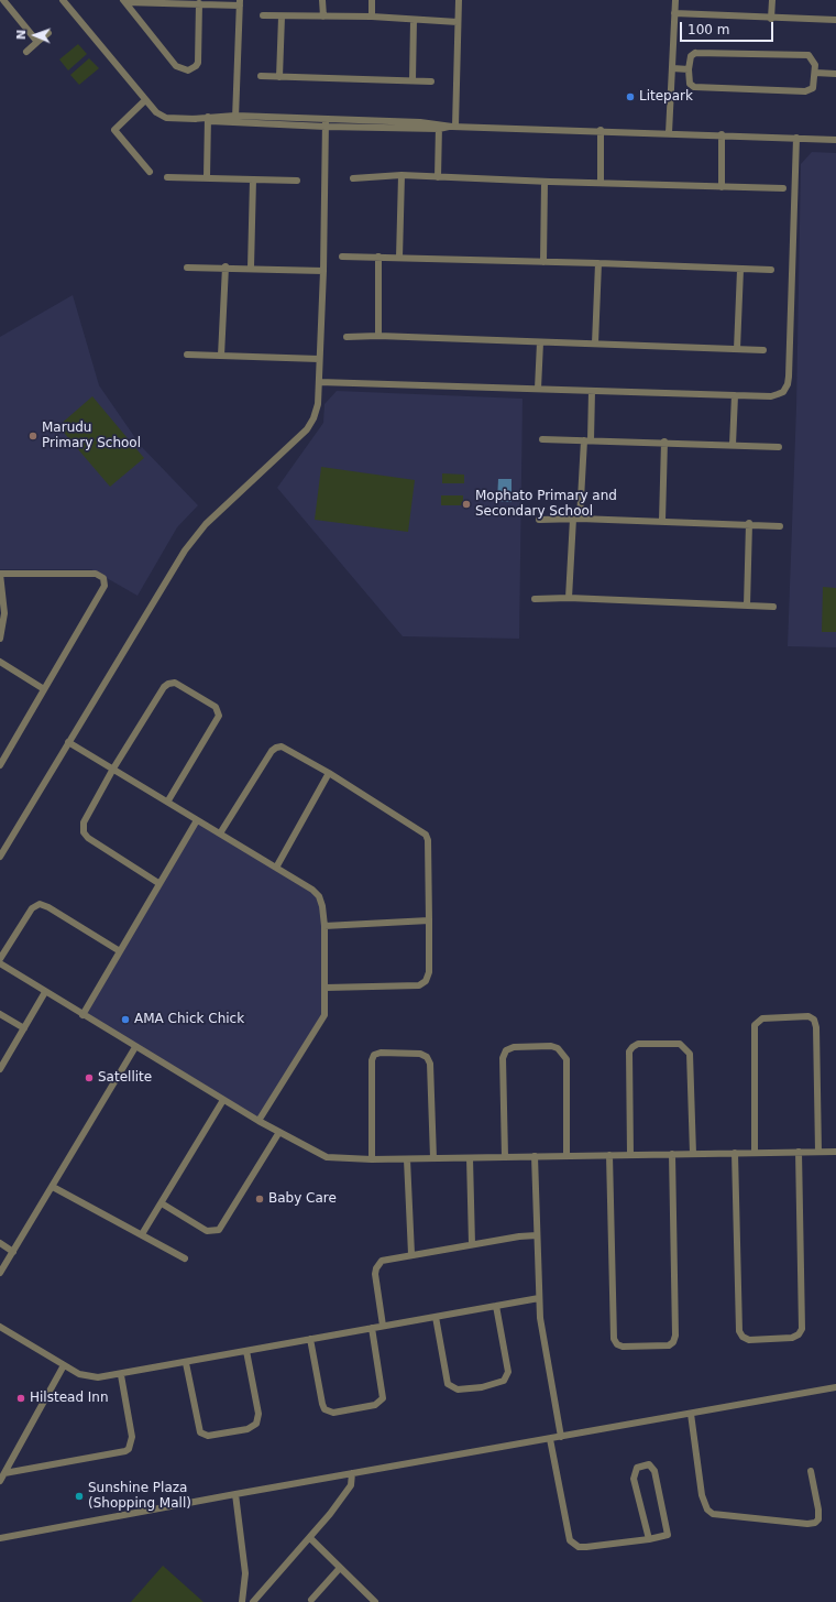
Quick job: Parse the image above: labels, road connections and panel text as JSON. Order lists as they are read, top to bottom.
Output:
{
  "places": [
    "Litepark",
    "Marudu Primary School",
    "Mophato Primary and Secondary School",
    "AMA Chick Chick",
    "Satellite",
    "Baby Care",
    "Hilstead Inn",
    "Sunshine Plaza (Shopping Mall)"
  ],
  "scale_bar": "100 m",
  "north": "left"
}
